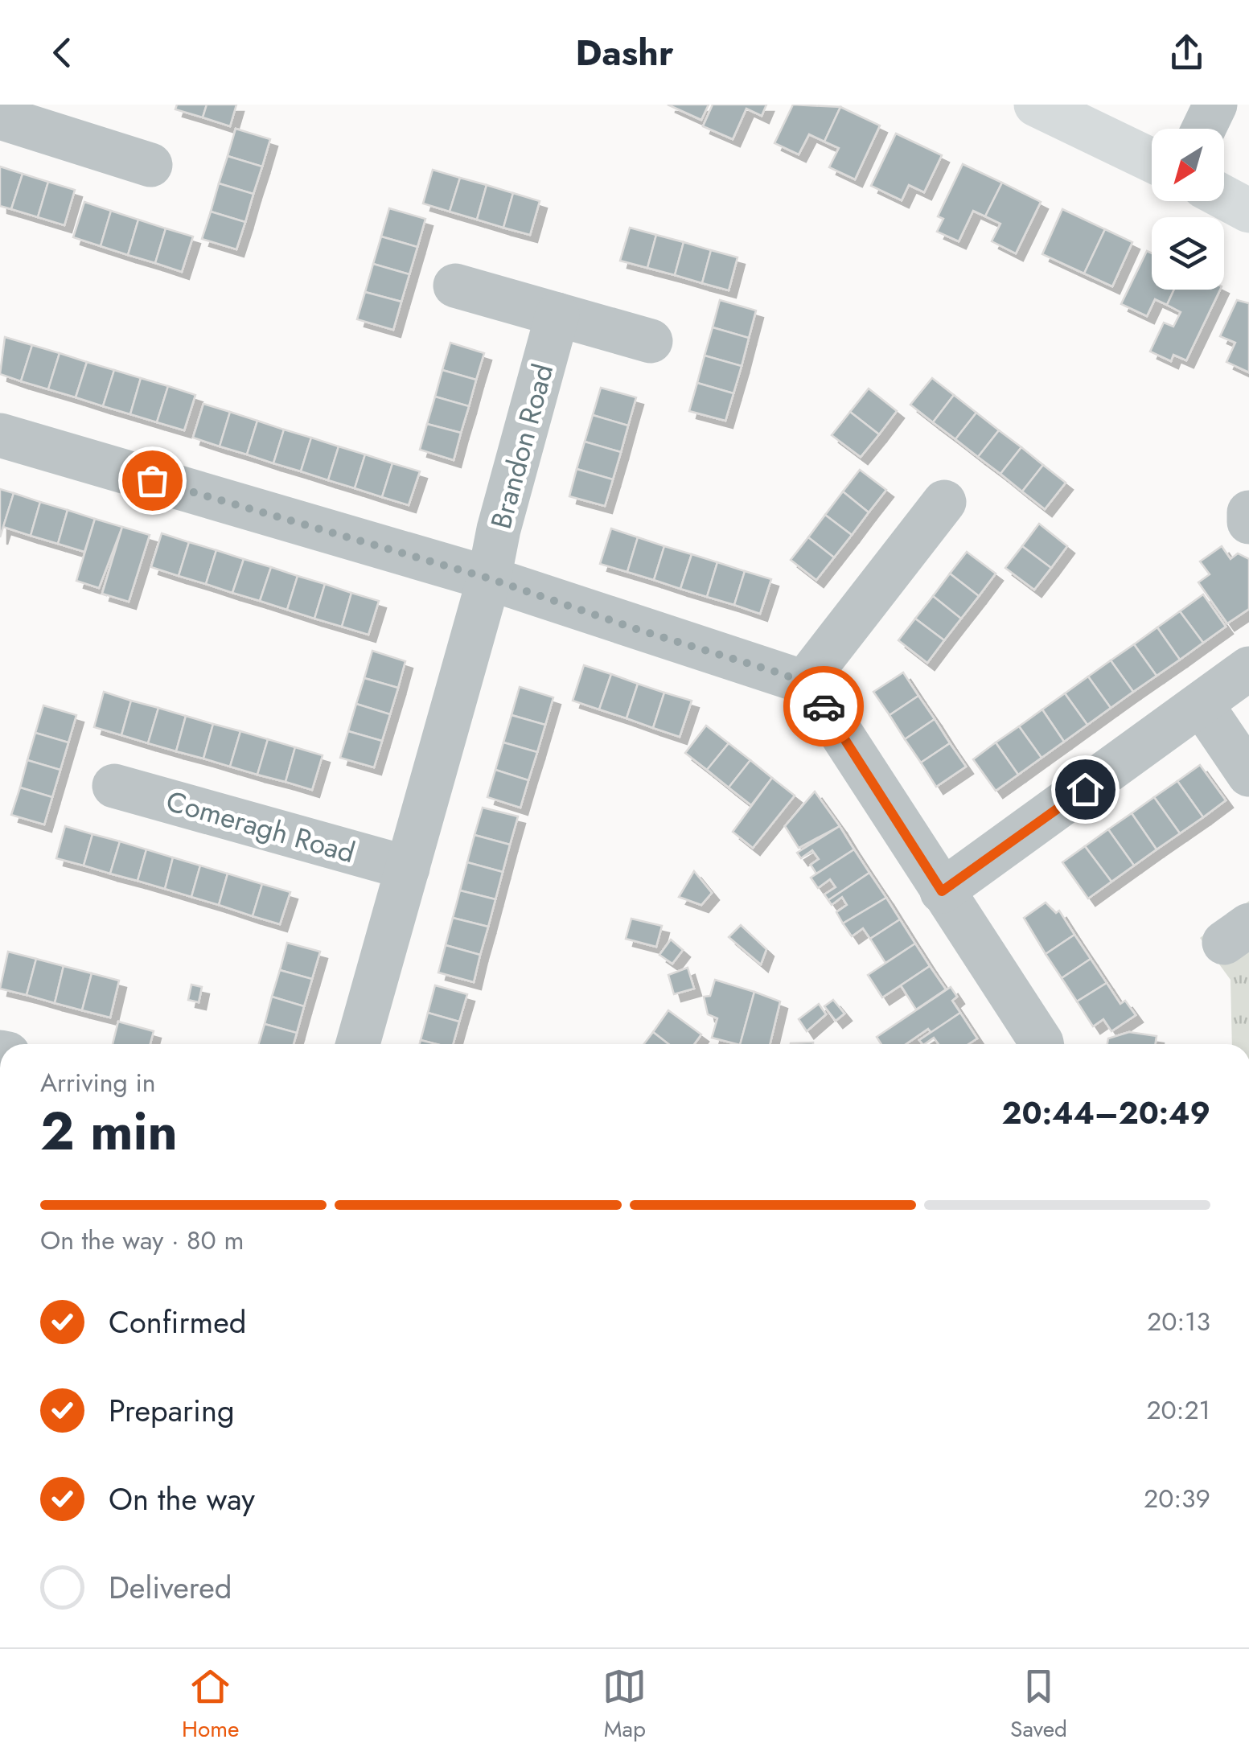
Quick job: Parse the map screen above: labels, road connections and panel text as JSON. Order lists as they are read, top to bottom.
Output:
{
  "streets": {
    "street": ["Brandon Road", "Comeragh Road"]
  },
  "north": "bottom left",
  "page": {
    "header": "Dashr",
    "heading": ["2 min", "Arriving in", "20:44–20:49"],
    "bar": "On the way · 80 m",
    "list": [
      ["Confirmed", "20:13"],
      ["Preparing", "20:21"],
      ["On the way", "20:39"],
      "Delivered"
    ],
    "tabs": ["Home", "Map", "Saved"]
  }
}
